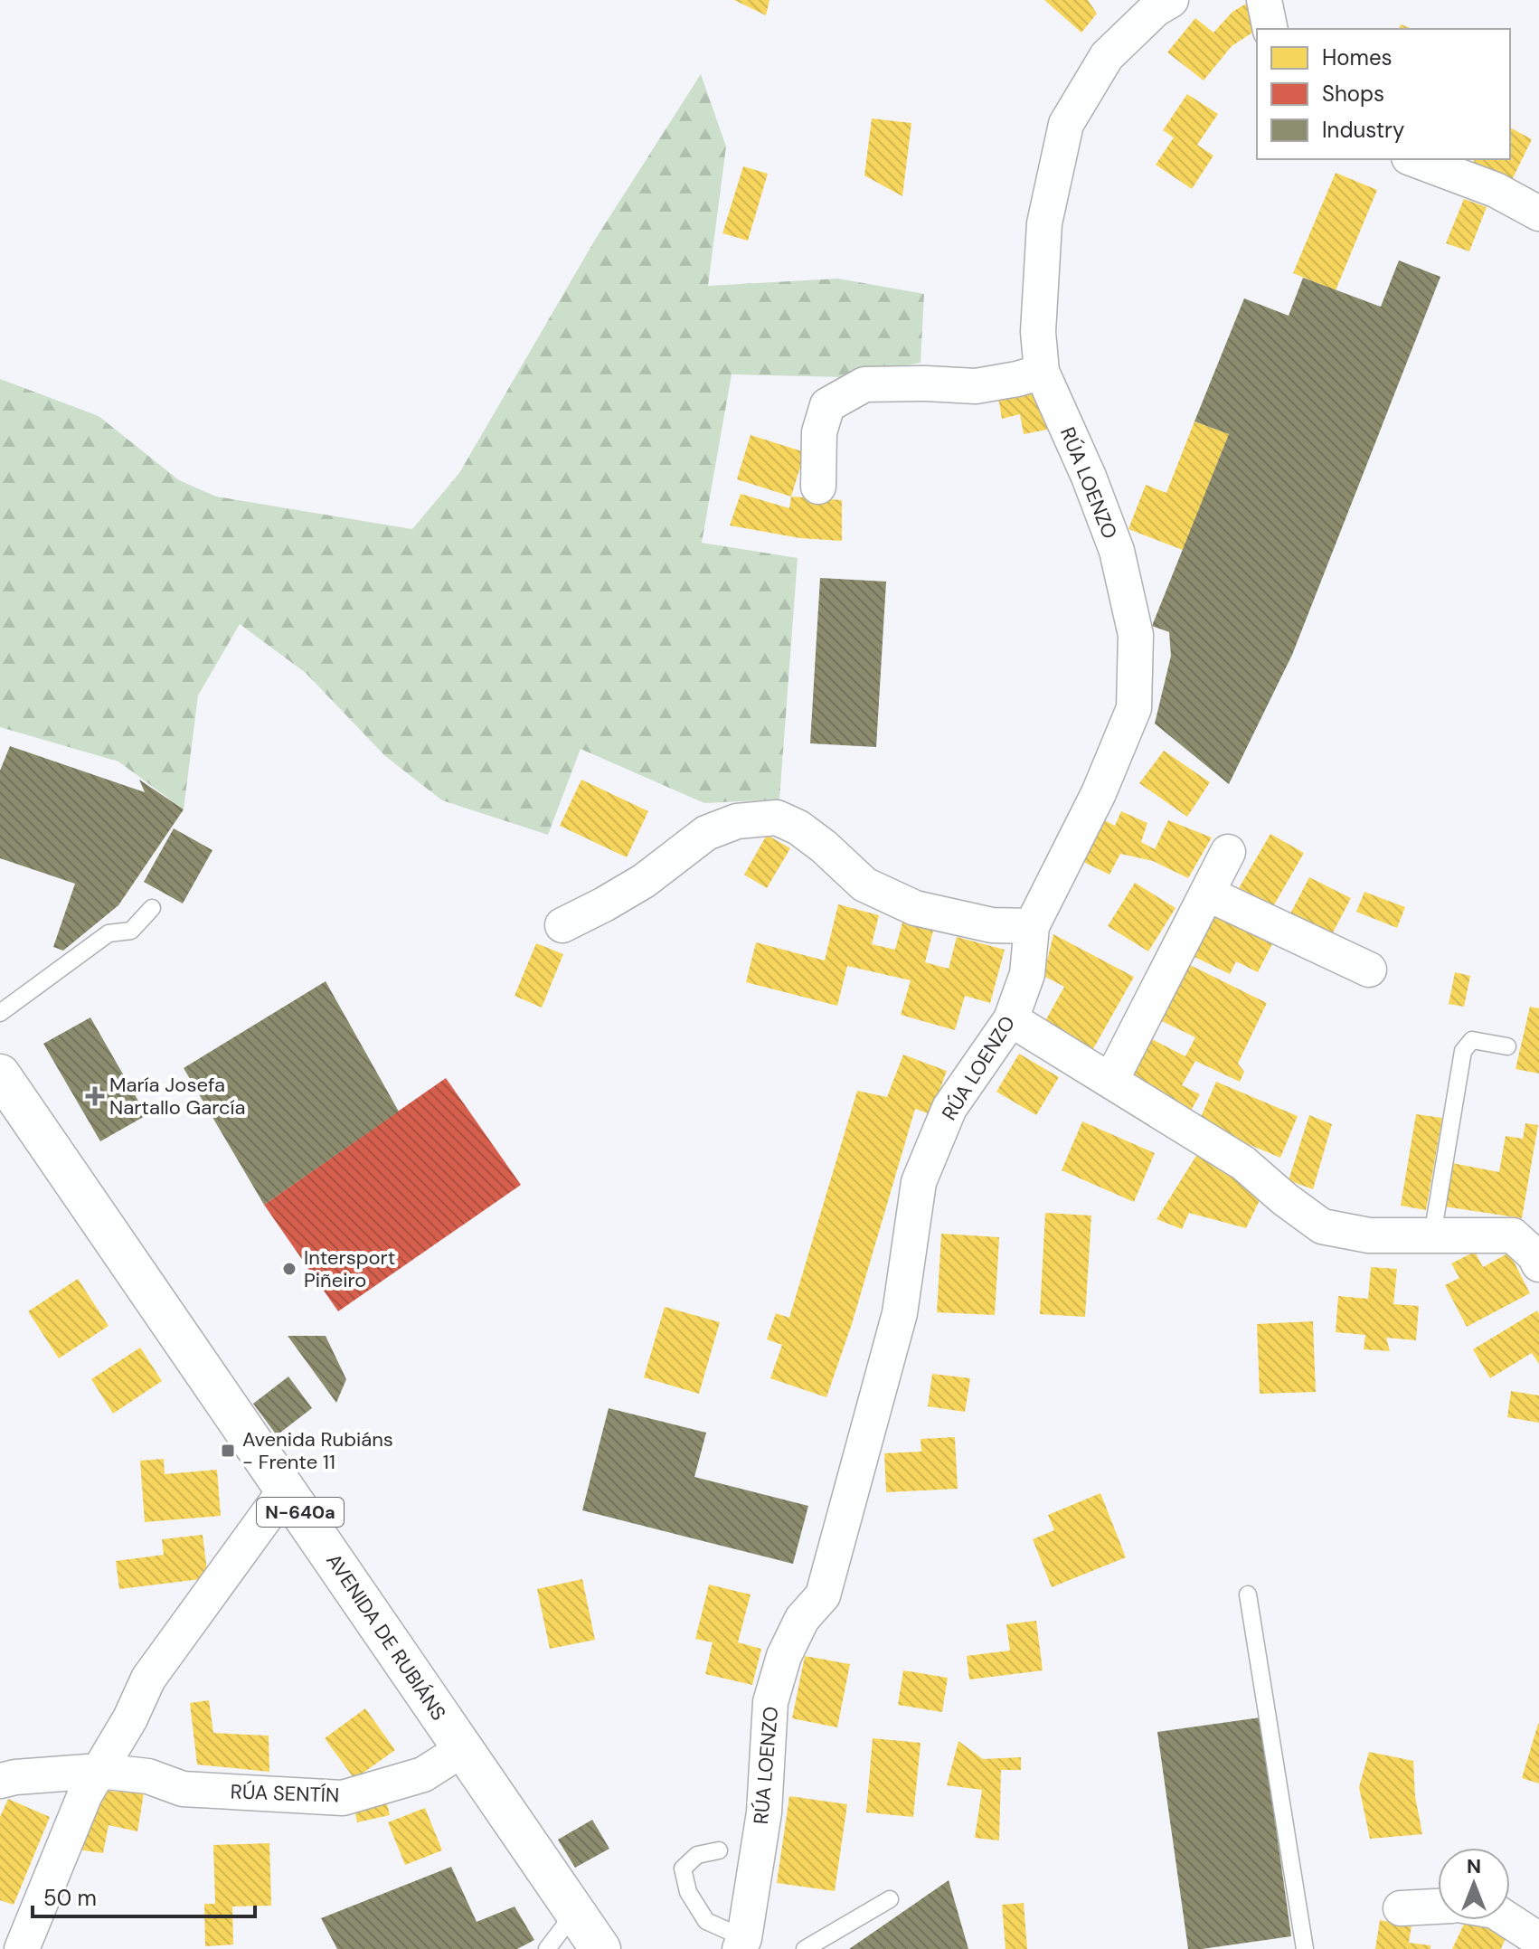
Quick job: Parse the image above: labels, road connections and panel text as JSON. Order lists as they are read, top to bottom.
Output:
{
  "streets": {
    "main road": ["N-640a", "AVENIDA DE RUBIÁNS"],
    "street": ["RÚA LOENZO", "RÚA SENTÍN"]
  },
  "crossings": [
    ["AVENIDA DE RUBIÁNS", "RÚA SENTÍN"]
  ],
  "places": {
    "health": ["María Josefa Nartallo García"],
    "other": ["Intersport Piñeiro"],
    "transit": ["Avenida Rubiáns - Frente 11"]
  },
  "legend": ["Homes", "Shops", "Industry"],
  "scale_bar": "50 m",
  "north": "top"
}
